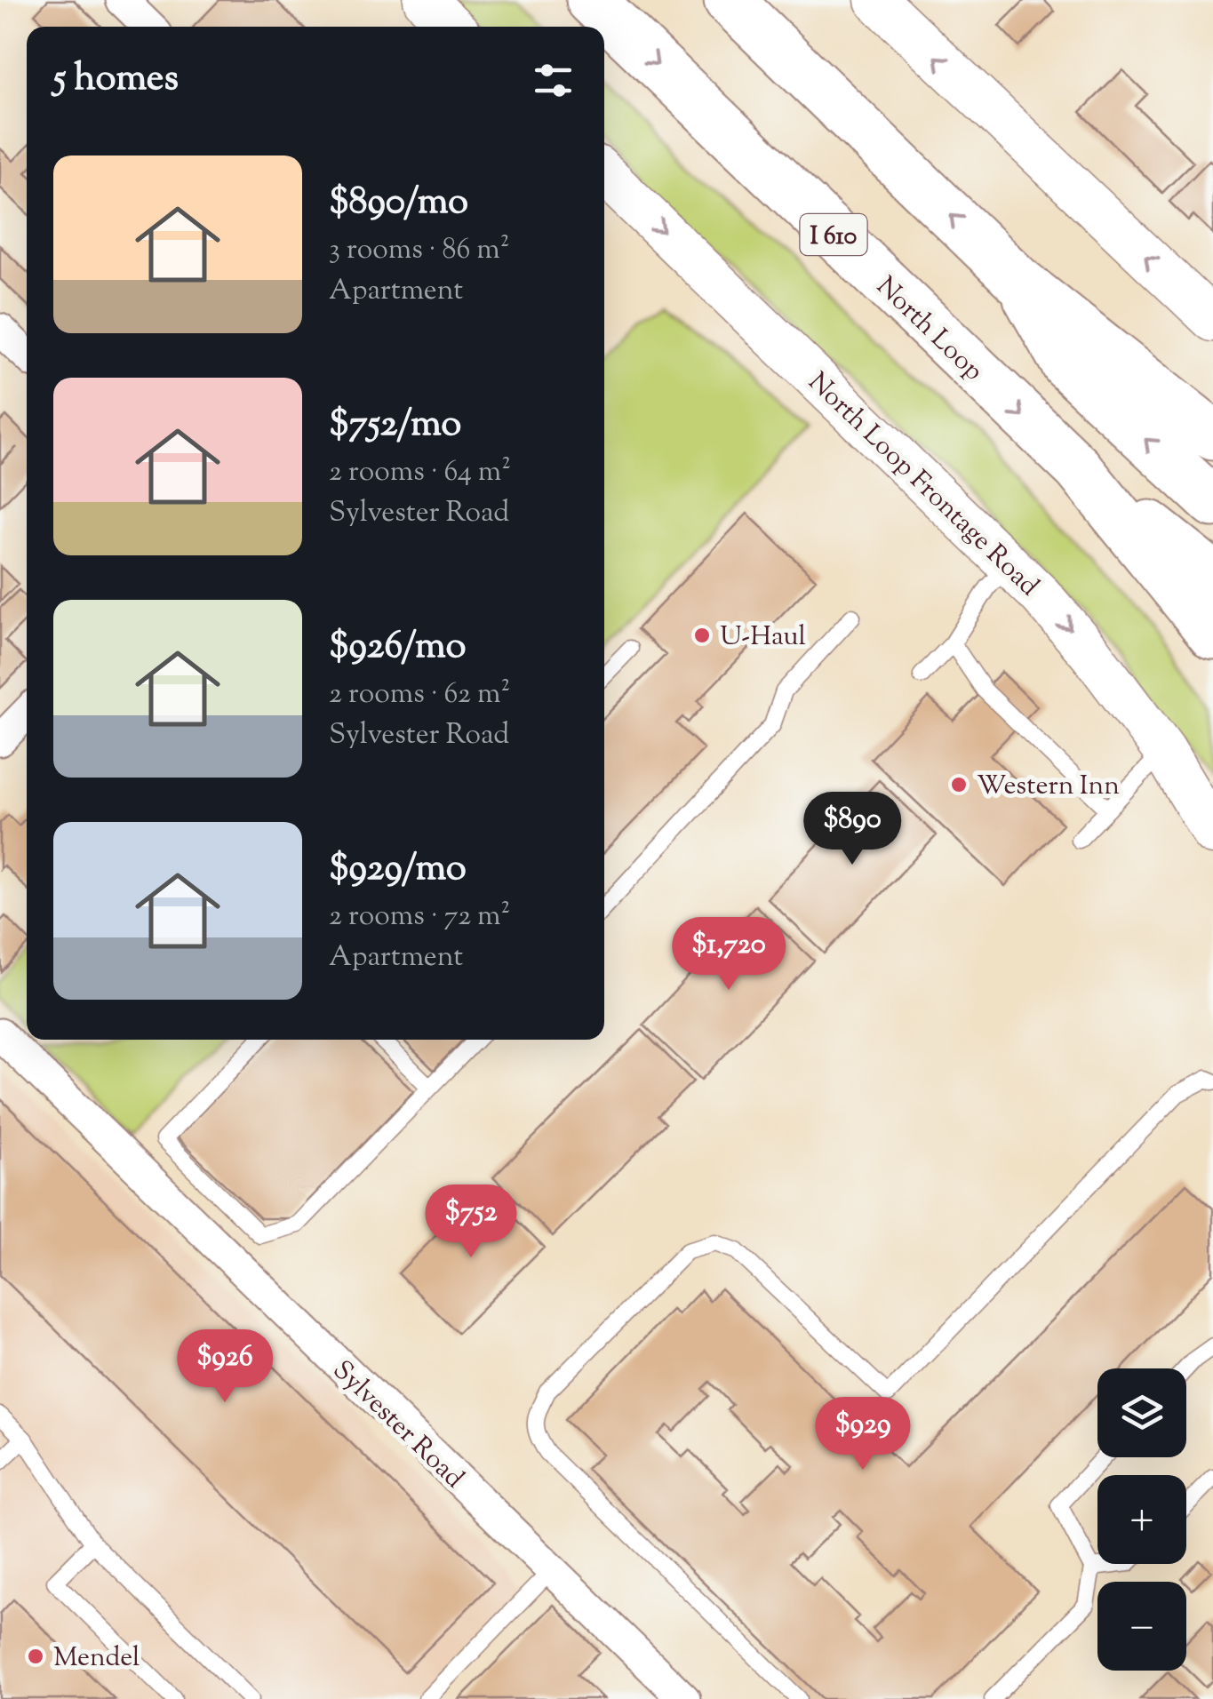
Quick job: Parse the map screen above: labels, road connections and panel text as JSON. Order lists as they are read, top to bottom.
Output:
{
  "streets": {
    "highway": ["I 610", "North Loop"],
    "main road": ["North Loop Frontage Road"],
    "street": ["Sylvester Road"]
  },
  "places": ["U-Haul", "Western Inn", "Mendel"],
  "page": {
    "heading": "5 homes",
    "list": [
      {
        "name": "$890/mo",
        "note": "3 rooms · 86 m² · Apartment"
      },
      {
        "name": "$752/mo",
        "note": "2 rooms · 64 m² · Sylvester Road"
      },
      {
        "name": "$926/mo",
        "note": "2 rooms · 62 m² · Sylvester Road"
      },
      {
        "name": "$929/mo",
        "note": "2 rooms · 72 m² · Apartment"
      }
    ],
    "price": [
      "$890",
      "$1,720",
      "$752",
      "$926",
      "$929"
    ],
    "map_buttons": ["+", "−"]
  }
}
